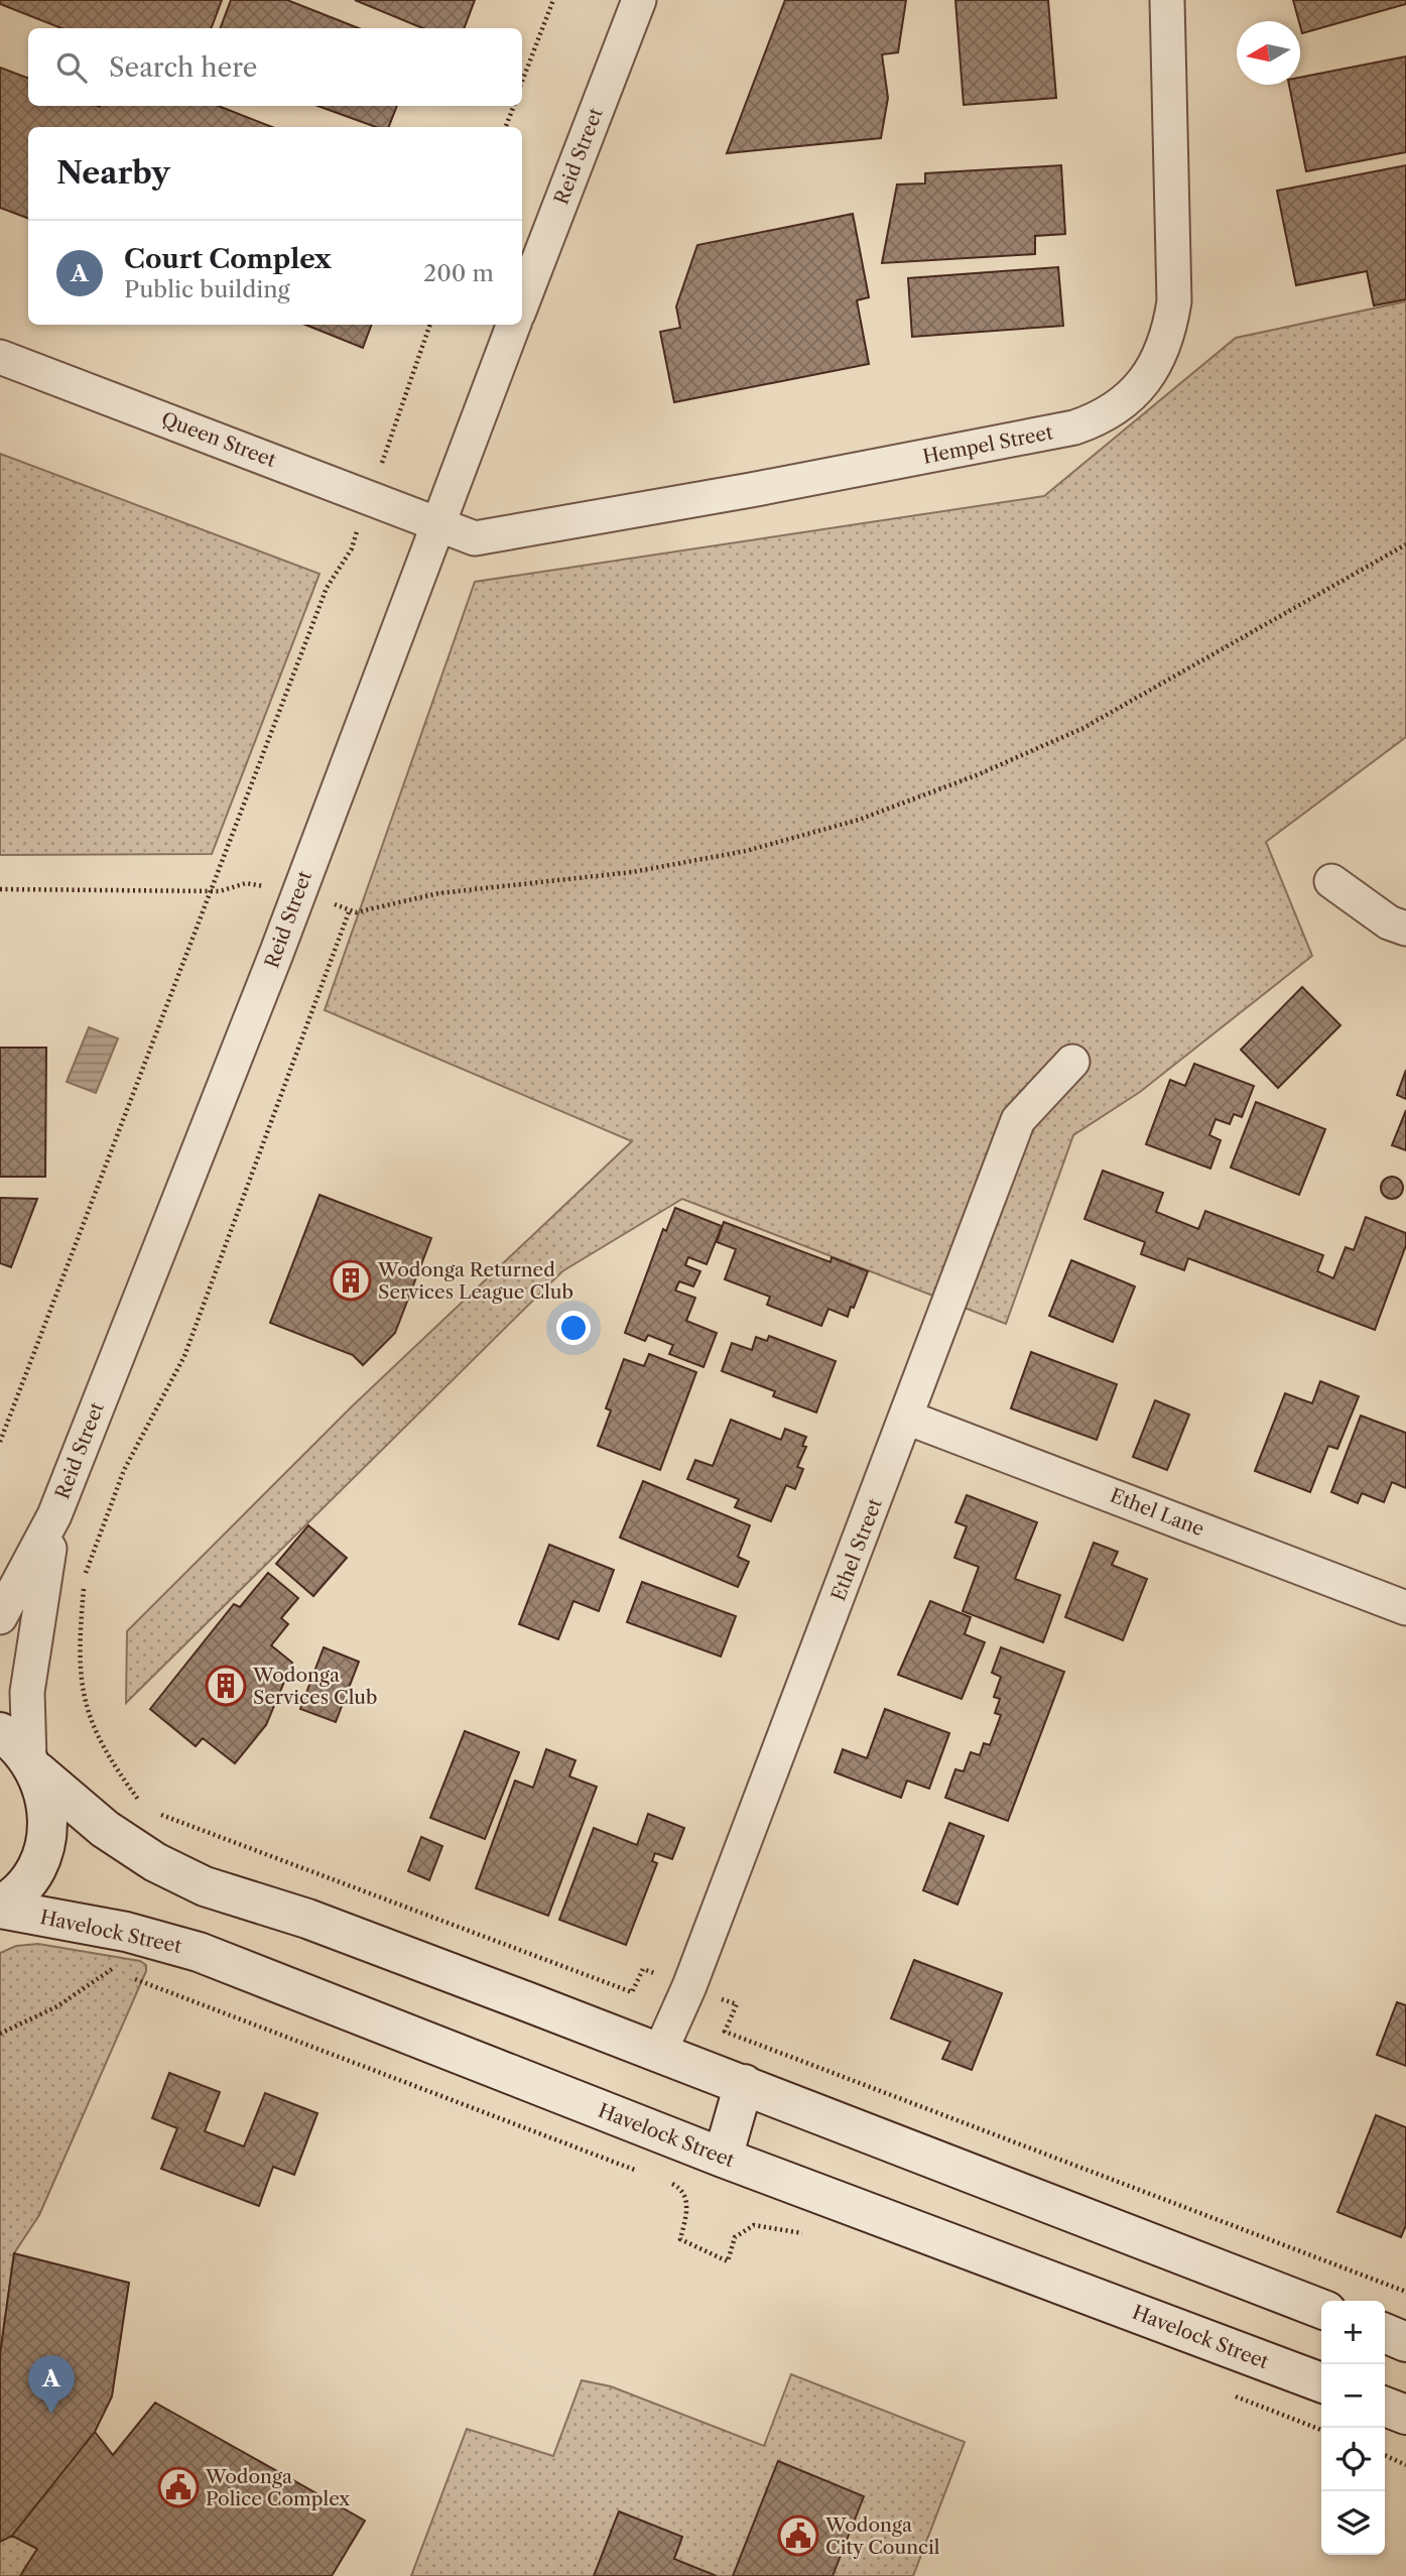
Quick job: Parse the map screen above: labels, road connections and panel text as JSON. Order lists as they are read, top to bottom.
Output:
{
  "streets": {
    "street": [
      "Reid Street",
      "Queen Street",
      "Hempel Street",
      "Ethel Lane",
      "Ethel Street",
      "Havelock Street"
    ]
  },
  "crossings": [
    ["Reid Street", "Queen Street"],
    ["Reid Street", "Hempel Street"],
    ["Queen Street", "Hempel Street"],
    ["Ethel Lane", "Ethel Street"]
  ],
  "places": {
    "building": ["Wodonga Returned Services League Club", "Wodonga Services Club"],
    "public building": ["Wodonga Police Complex", "Wodonga City Council"]
  },
  "north": "left",
  "page": {
    "search": "Search here",
    "heading": "Nearby",
    "list": [
      {
        "mark": "A",
        "name": "Court Complex",
        "note": "Public building",
        "value": "200 m"
      }
    ],
    "map_buttons": ["+", "−"],
    "pins": "A"
  }
}
